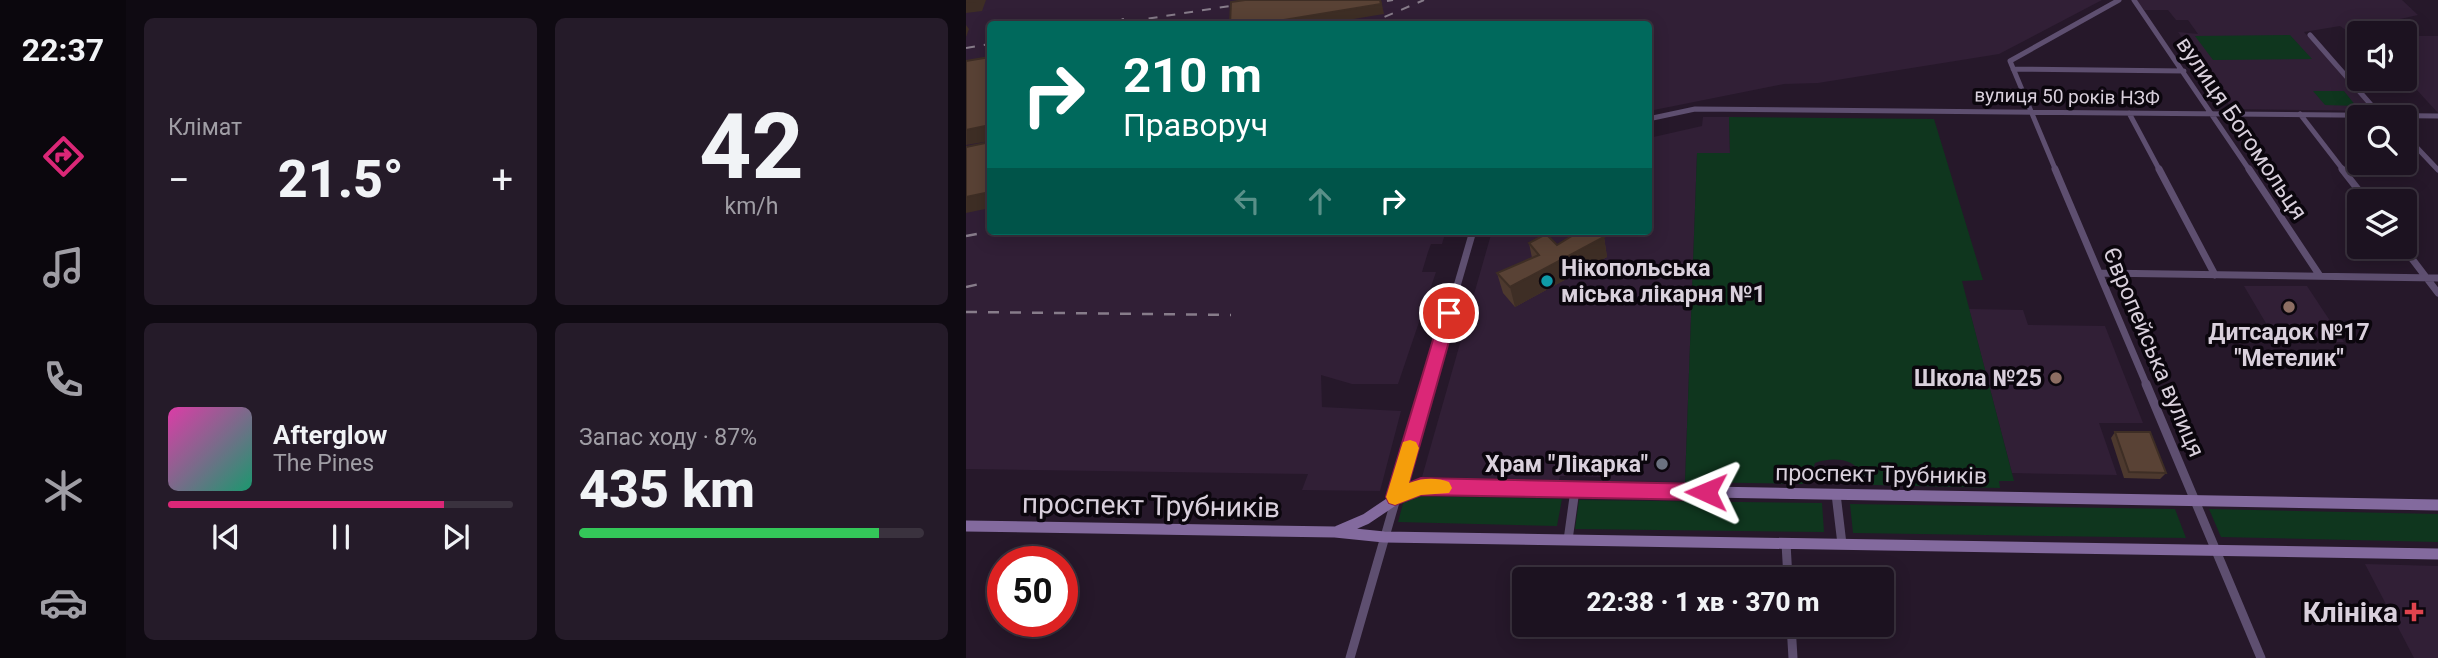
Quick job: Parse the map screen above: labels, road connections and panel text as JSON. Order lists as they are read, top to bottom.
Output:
{
  "streets": {
    "main road": ["проспект Трубників"],
    "street": ["вулиця 50 років НЗФ", "вулиця Богомольця", "Європейська вулиця"]
  },
  "crossings": [
    ["вулиця 50 років НЗФ", "вулиця Богомольця"],
    ["вулиця 50 років НЗФ", "Європейська вулиця"],
    ["Європейська вулиця", "проспект Трубників"]
  ],
  "places": {
    "other": [
      "Нікопольська міська лікарня №1",
      "Дитсадок №17 \"Метелик\"",
      "Школа №25",
      "Храм \"Лікарка\""
    ],
    "health": ["Клініка"]
  },
  "page": {
    "tabs": "22:37",
    "tile": [
      "Клімат",
      ["42", "km/h"],
      ["Запас ходу · 87%", "435 km"]
    ],
    "turn": ["210 m", "Праворуч"],
    "heat": ["−", "21.5°", "+"],
    "song": ["Afterglow", "The Pines"],
    "limit": "50",
    "trip": "22:38 · 1 хв · 370 m"
  }
}
